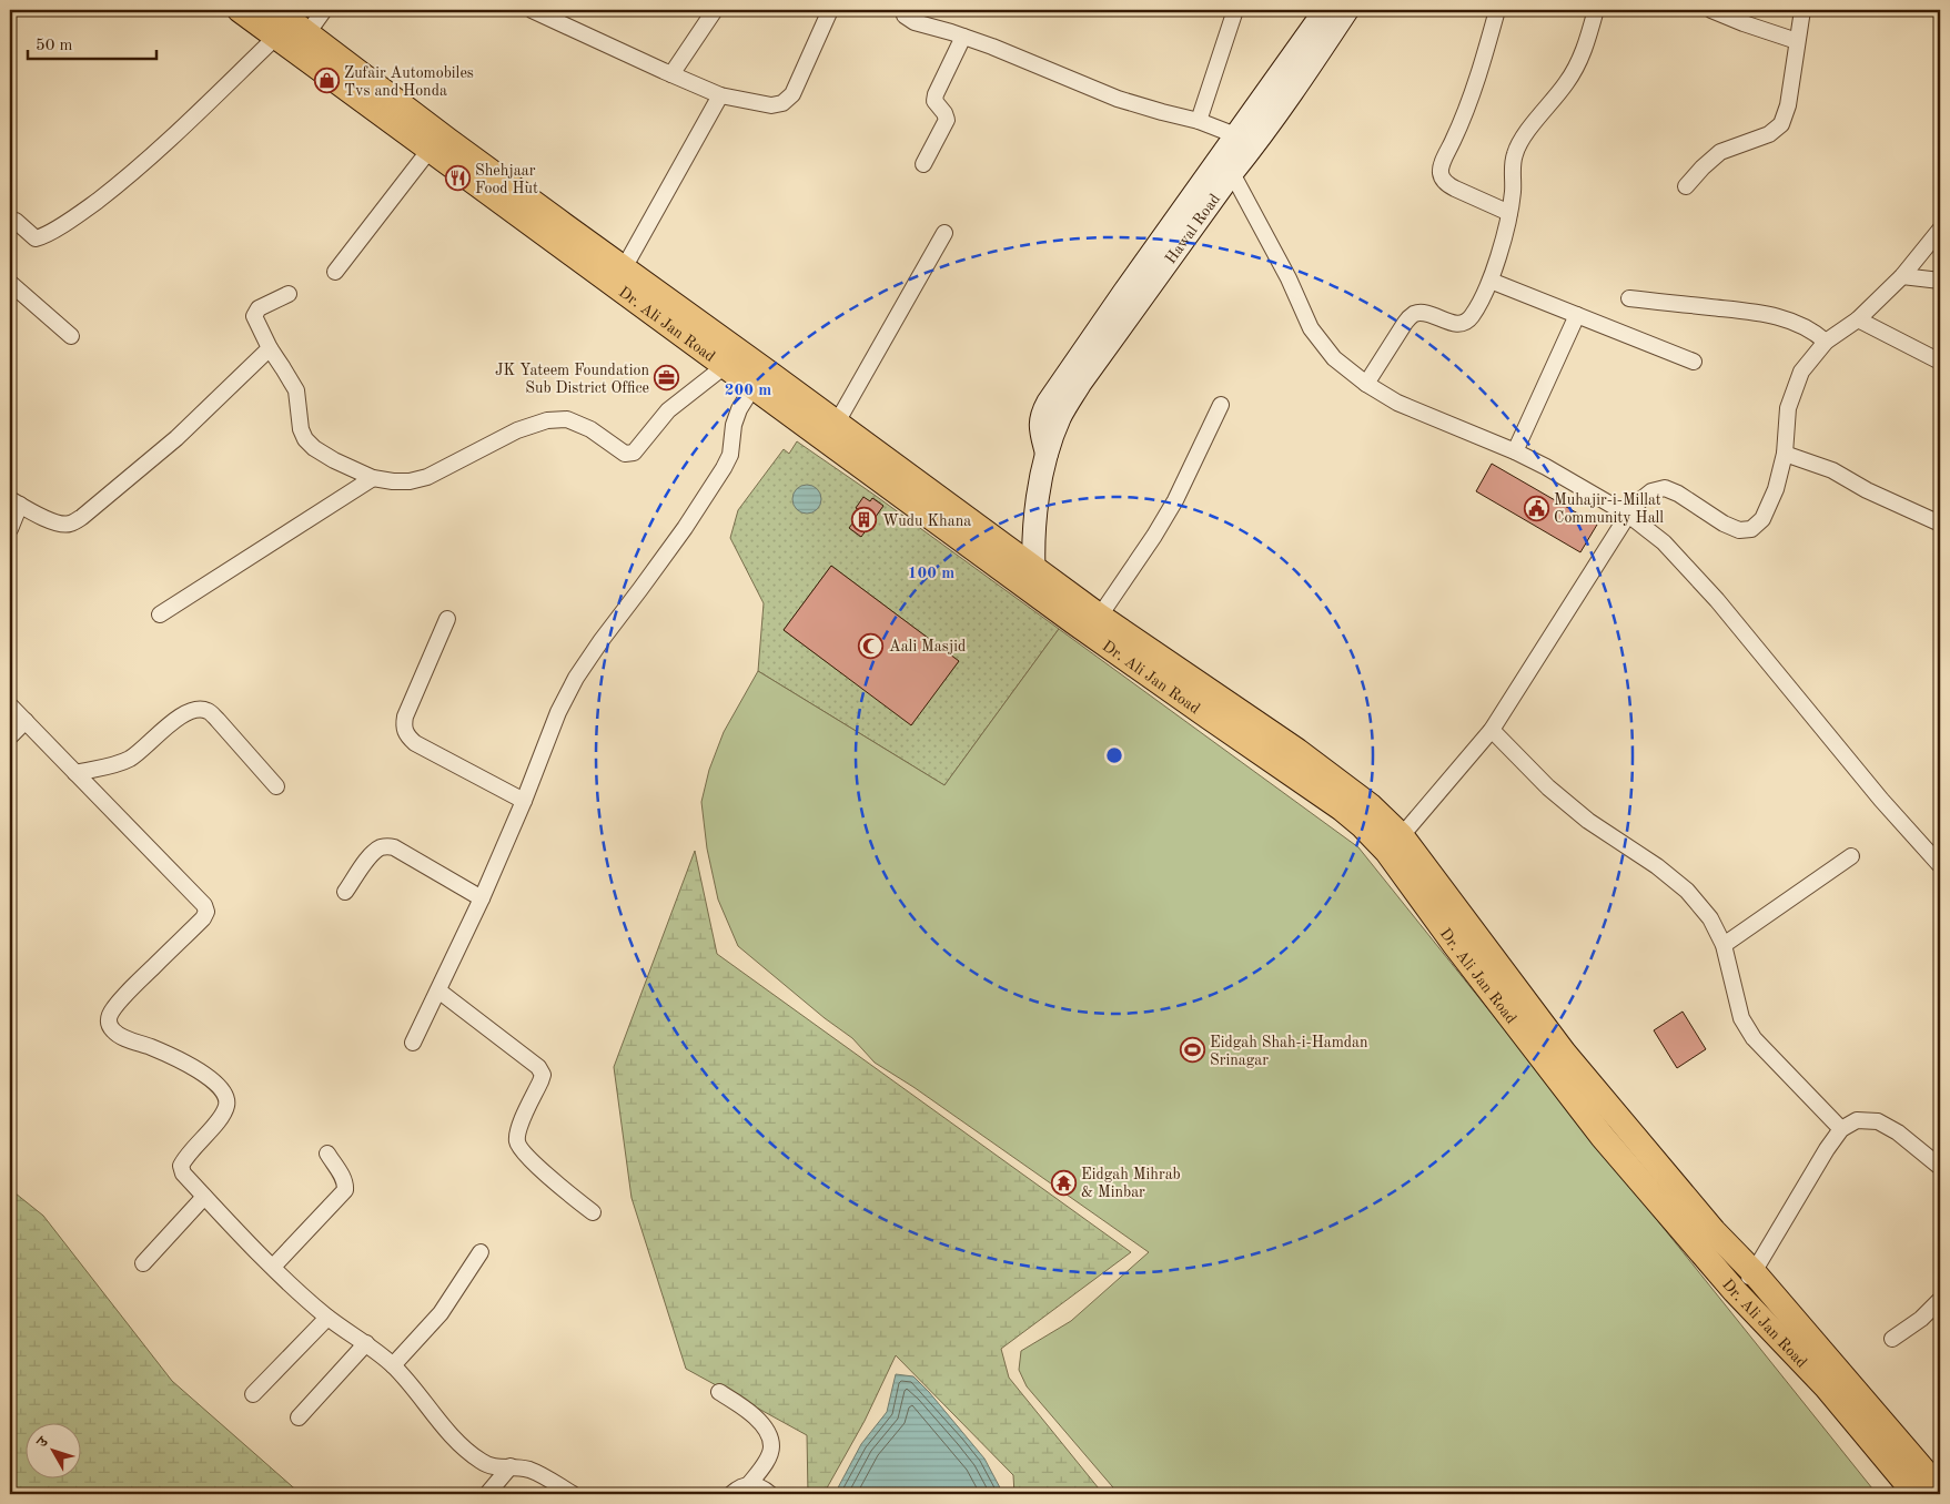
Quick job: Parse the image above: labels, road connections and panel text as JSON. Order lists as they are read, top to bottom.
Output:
{
  "streets": {
    "main road": ["Hawal Road", "Dr. Ali Jan Road"]
  },
  "crossings": [
    ["Hawal Road", "Dr. Ali Jan Road"]
  ],
  "places": {
    "shop": ["Zufair Automobiles Tvs and Honda"],
    "restaurant": ["Shehjaar Food Hut"],
    "office": ["JK Yateem Foundation Sub District Office"],
    "public building": ["Muhajir-i-Millat Community Hall"],
    "building": ["Wudu Khana"],
    "mosque": ["Aali Masjid"],
    "sports": ["Eidgah Shah-i-Hamdan Srinagar"],
    "temple": ["Eidgah Mihrab & Minbar"]
  },
  "scale_bar": "50 m",
  "north": "top left",
  "rings": ["200 m", "100 m"]
}
